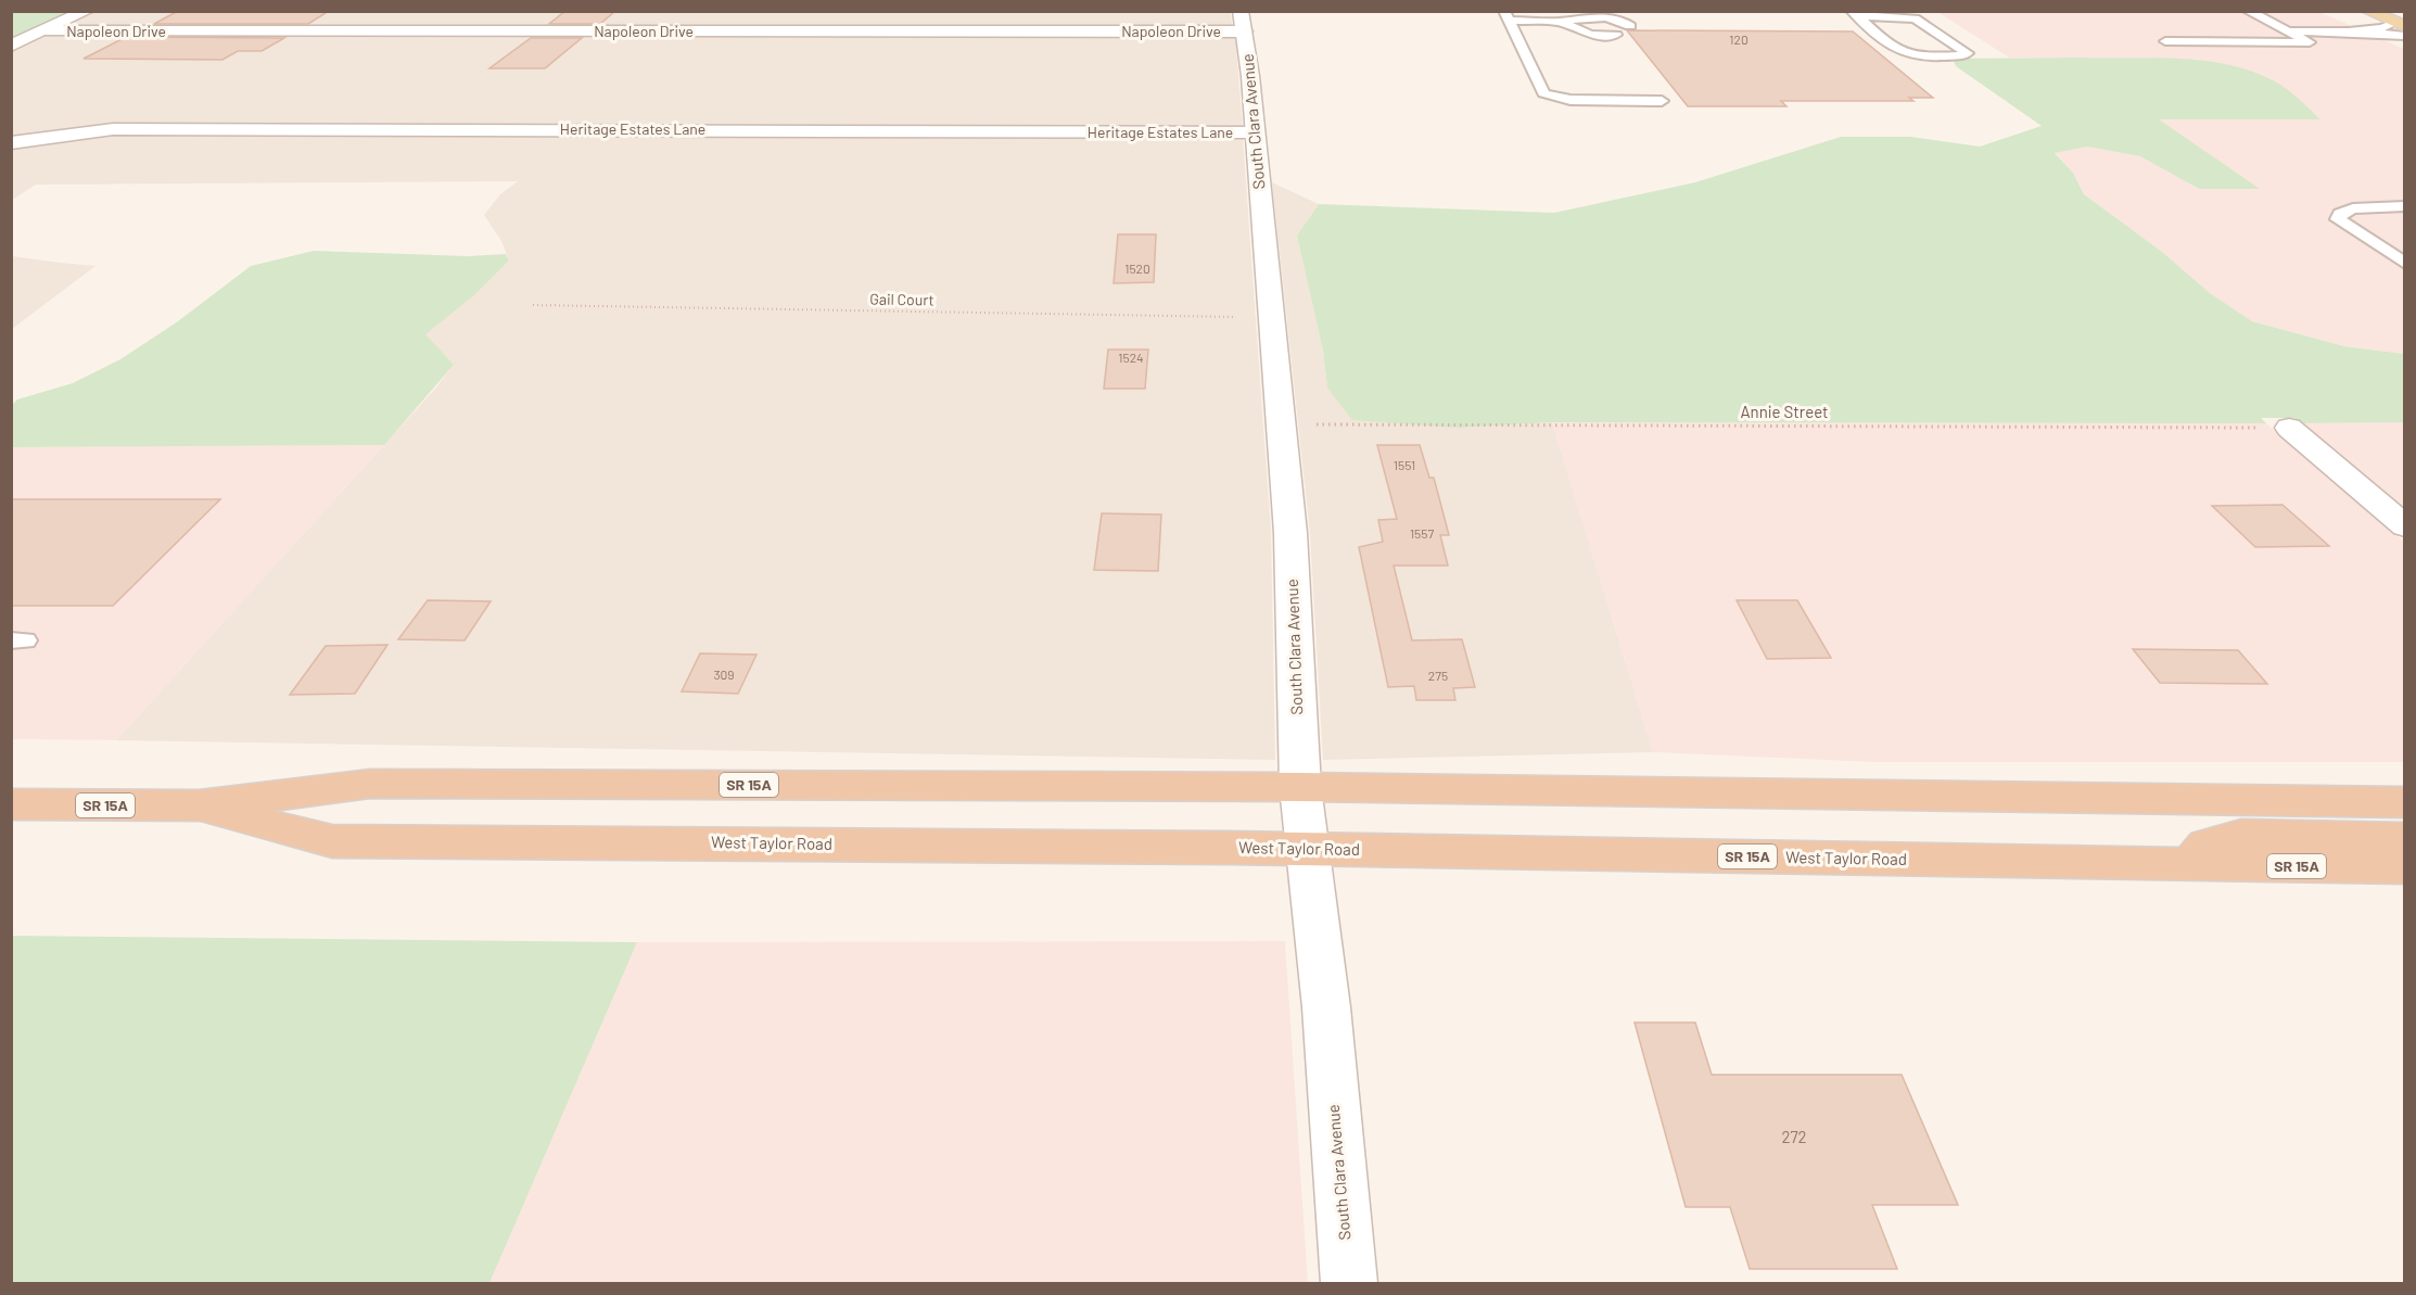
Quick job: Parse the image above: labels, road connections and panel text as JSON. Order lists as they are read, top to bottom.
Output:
{
  "streets": {
    "highway": ["SR 15A", "West Taylor Road"],
    "street": ["Napoleon Drive", "South Clara Avenue", "Heritage Estates Lane"],
    "path": ["Gail Court", "Annie Street"]
  },
  "crossings": [
    ["Napoleon Drive", "South Clara Avenue"],
    ["South Clara Avenue", "Heritage Estates Lane"],
    ["South Clara Avenue", "Gail Court"],
    ["South Clara Avenue", "Annie Street"],
    ["South Clara Avenue", "West Taylor Road"]
  ],
  "house_numbers": [
    "120",
    "1520",
    "1524",
    "1551",
    "1557",
    "309",
    "275",
    "272"
  ]
}
